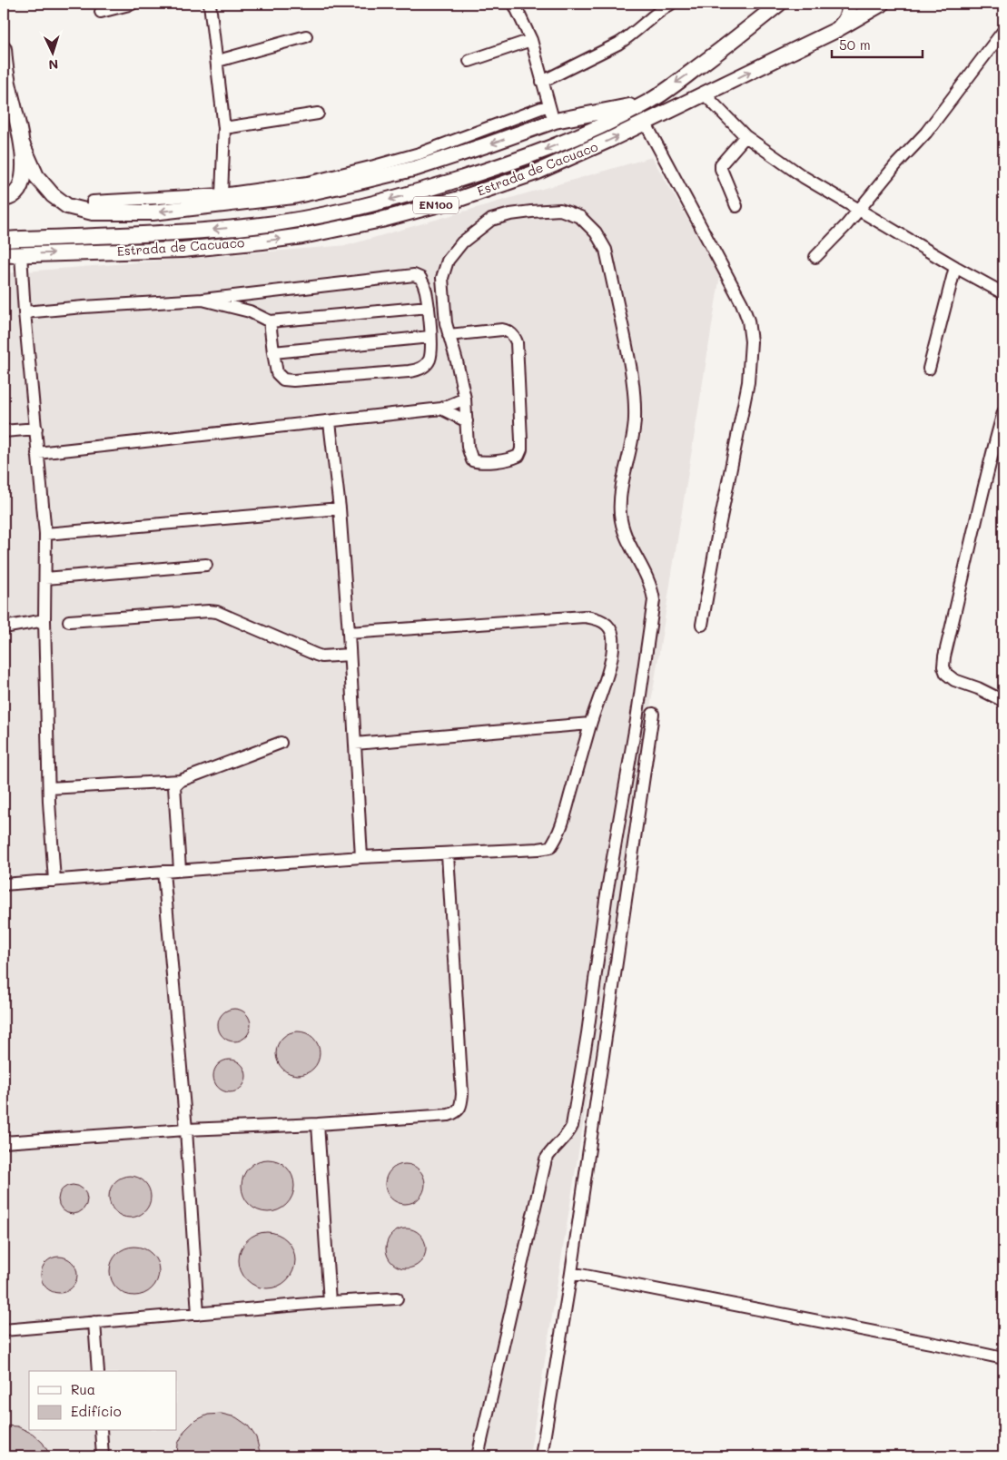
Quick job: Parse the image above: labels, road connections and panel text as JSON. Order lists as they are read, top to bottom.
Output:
{
  "streets": {
    "main road": ["Estrada de Cacuaco", "EN100"]
  },
  "legend": ["Rua", "Edifício"],
  "scale_bar": "50 m",
  "north": "bottom"
}
